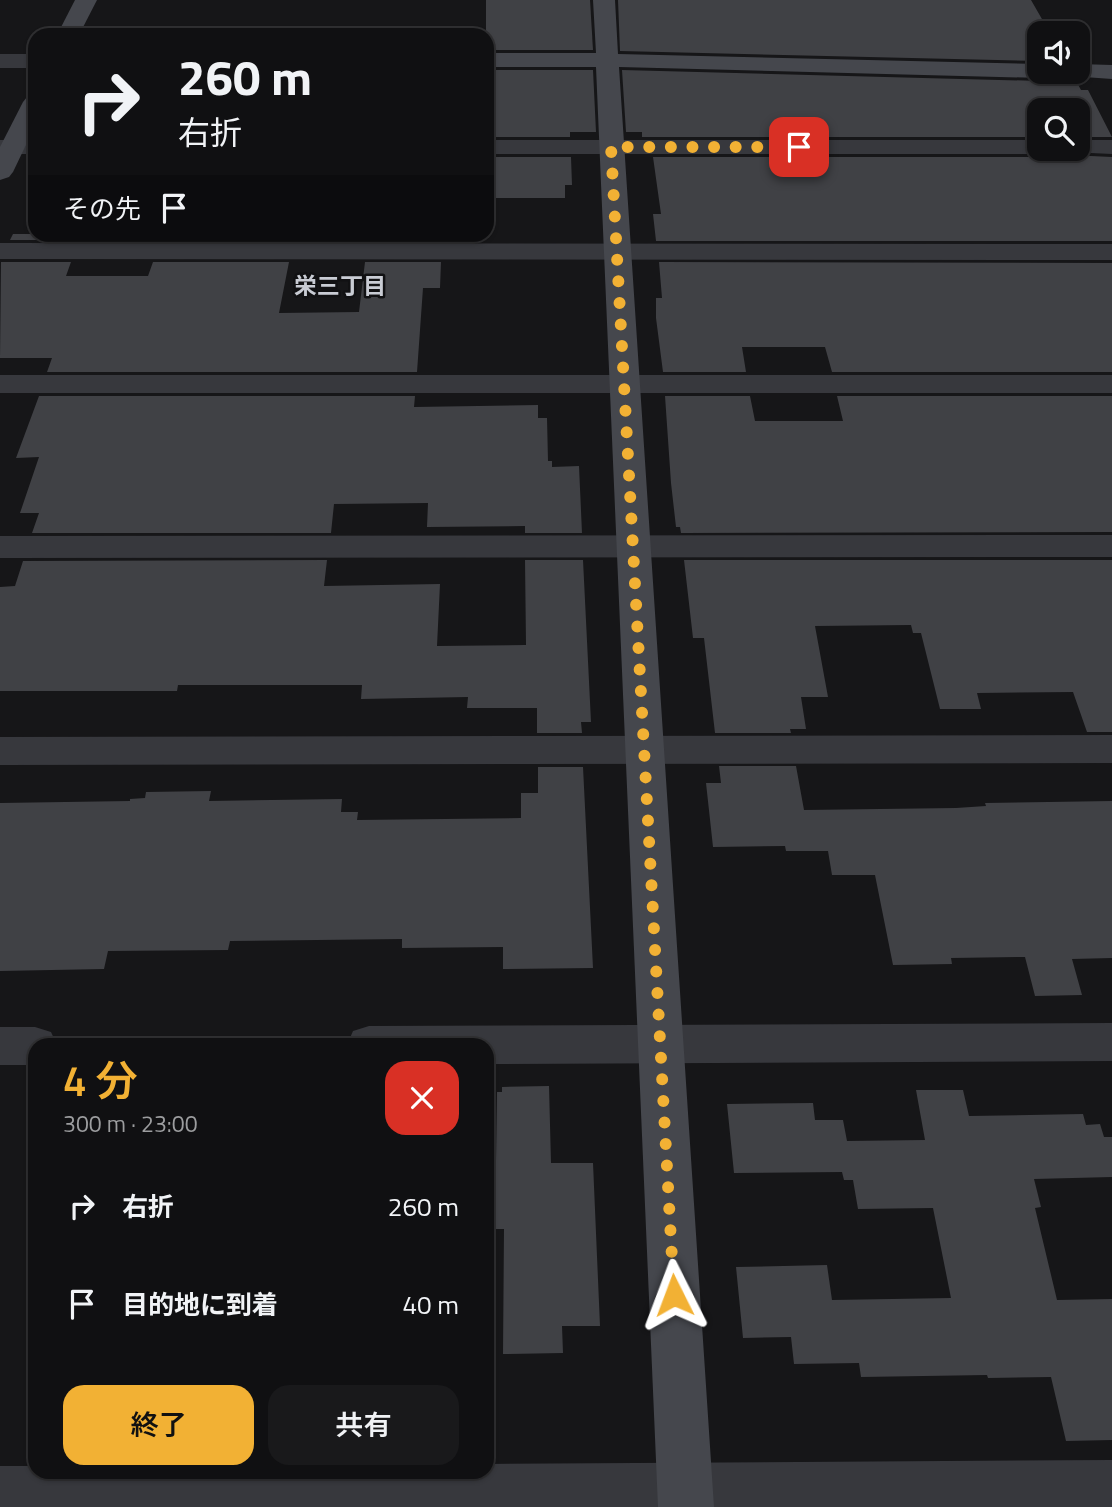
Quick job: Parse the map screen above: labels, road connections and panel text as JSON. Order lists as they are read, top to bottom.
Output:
{
  "districts": ["栄三丁目"],
  "page": {
    "turn": ["260 m", "右折"],
    "then": "その先",
    "heading": ["4 分", "300 m · 23:00"],
    "list": [
      {
        "name": "右折",
        "value": "260 m"
      },
      {
        "name": "目的地に到着",
        "value": "40 m"
      }
    ],
    "buttons": ["終了", "共有"]
  }
}
